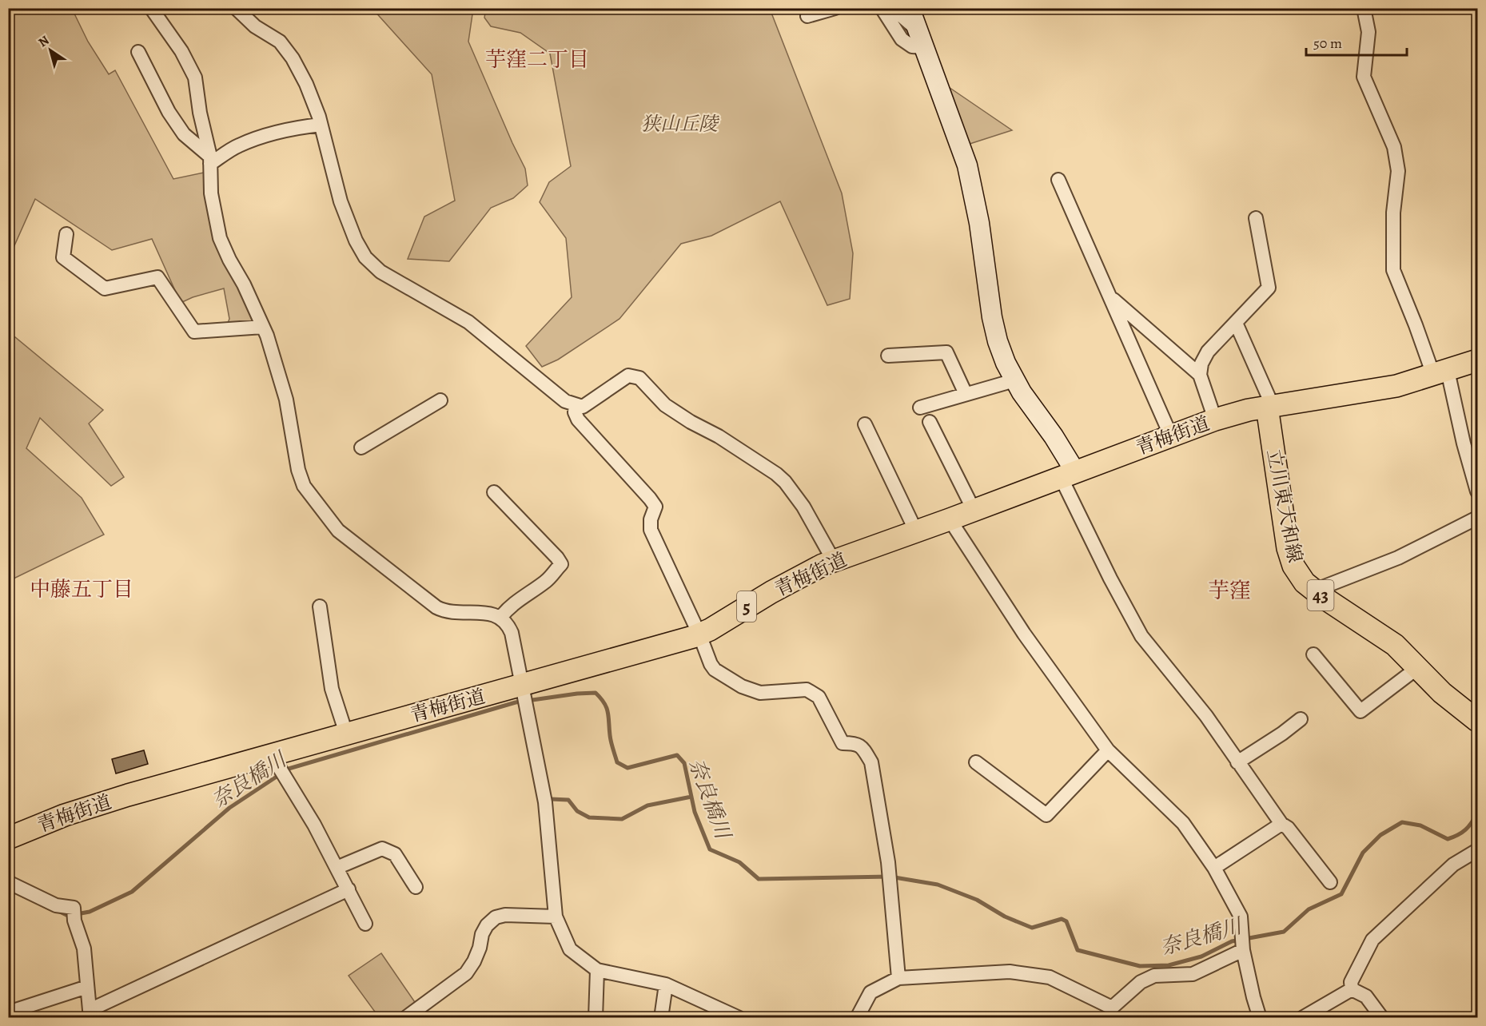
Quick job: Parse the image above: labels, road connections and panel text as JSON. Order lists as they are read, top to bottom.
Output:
{
  "streets": {
    "main road": [
      "青梅街道",
      "立川東大和線",
      "43",
      "5"
    ]
  },
  "crossings": [
    ["青梅街道", "立川東大和線"]
  ],
  "districts": ["芋窪二丁目", "中藤五丁目", "芋窪"],
  "water": ["奈良橋川"],
  "parks": ["狭山丘陵"],
  "scale_bar": "50 m",
  "north": "top left"
}
